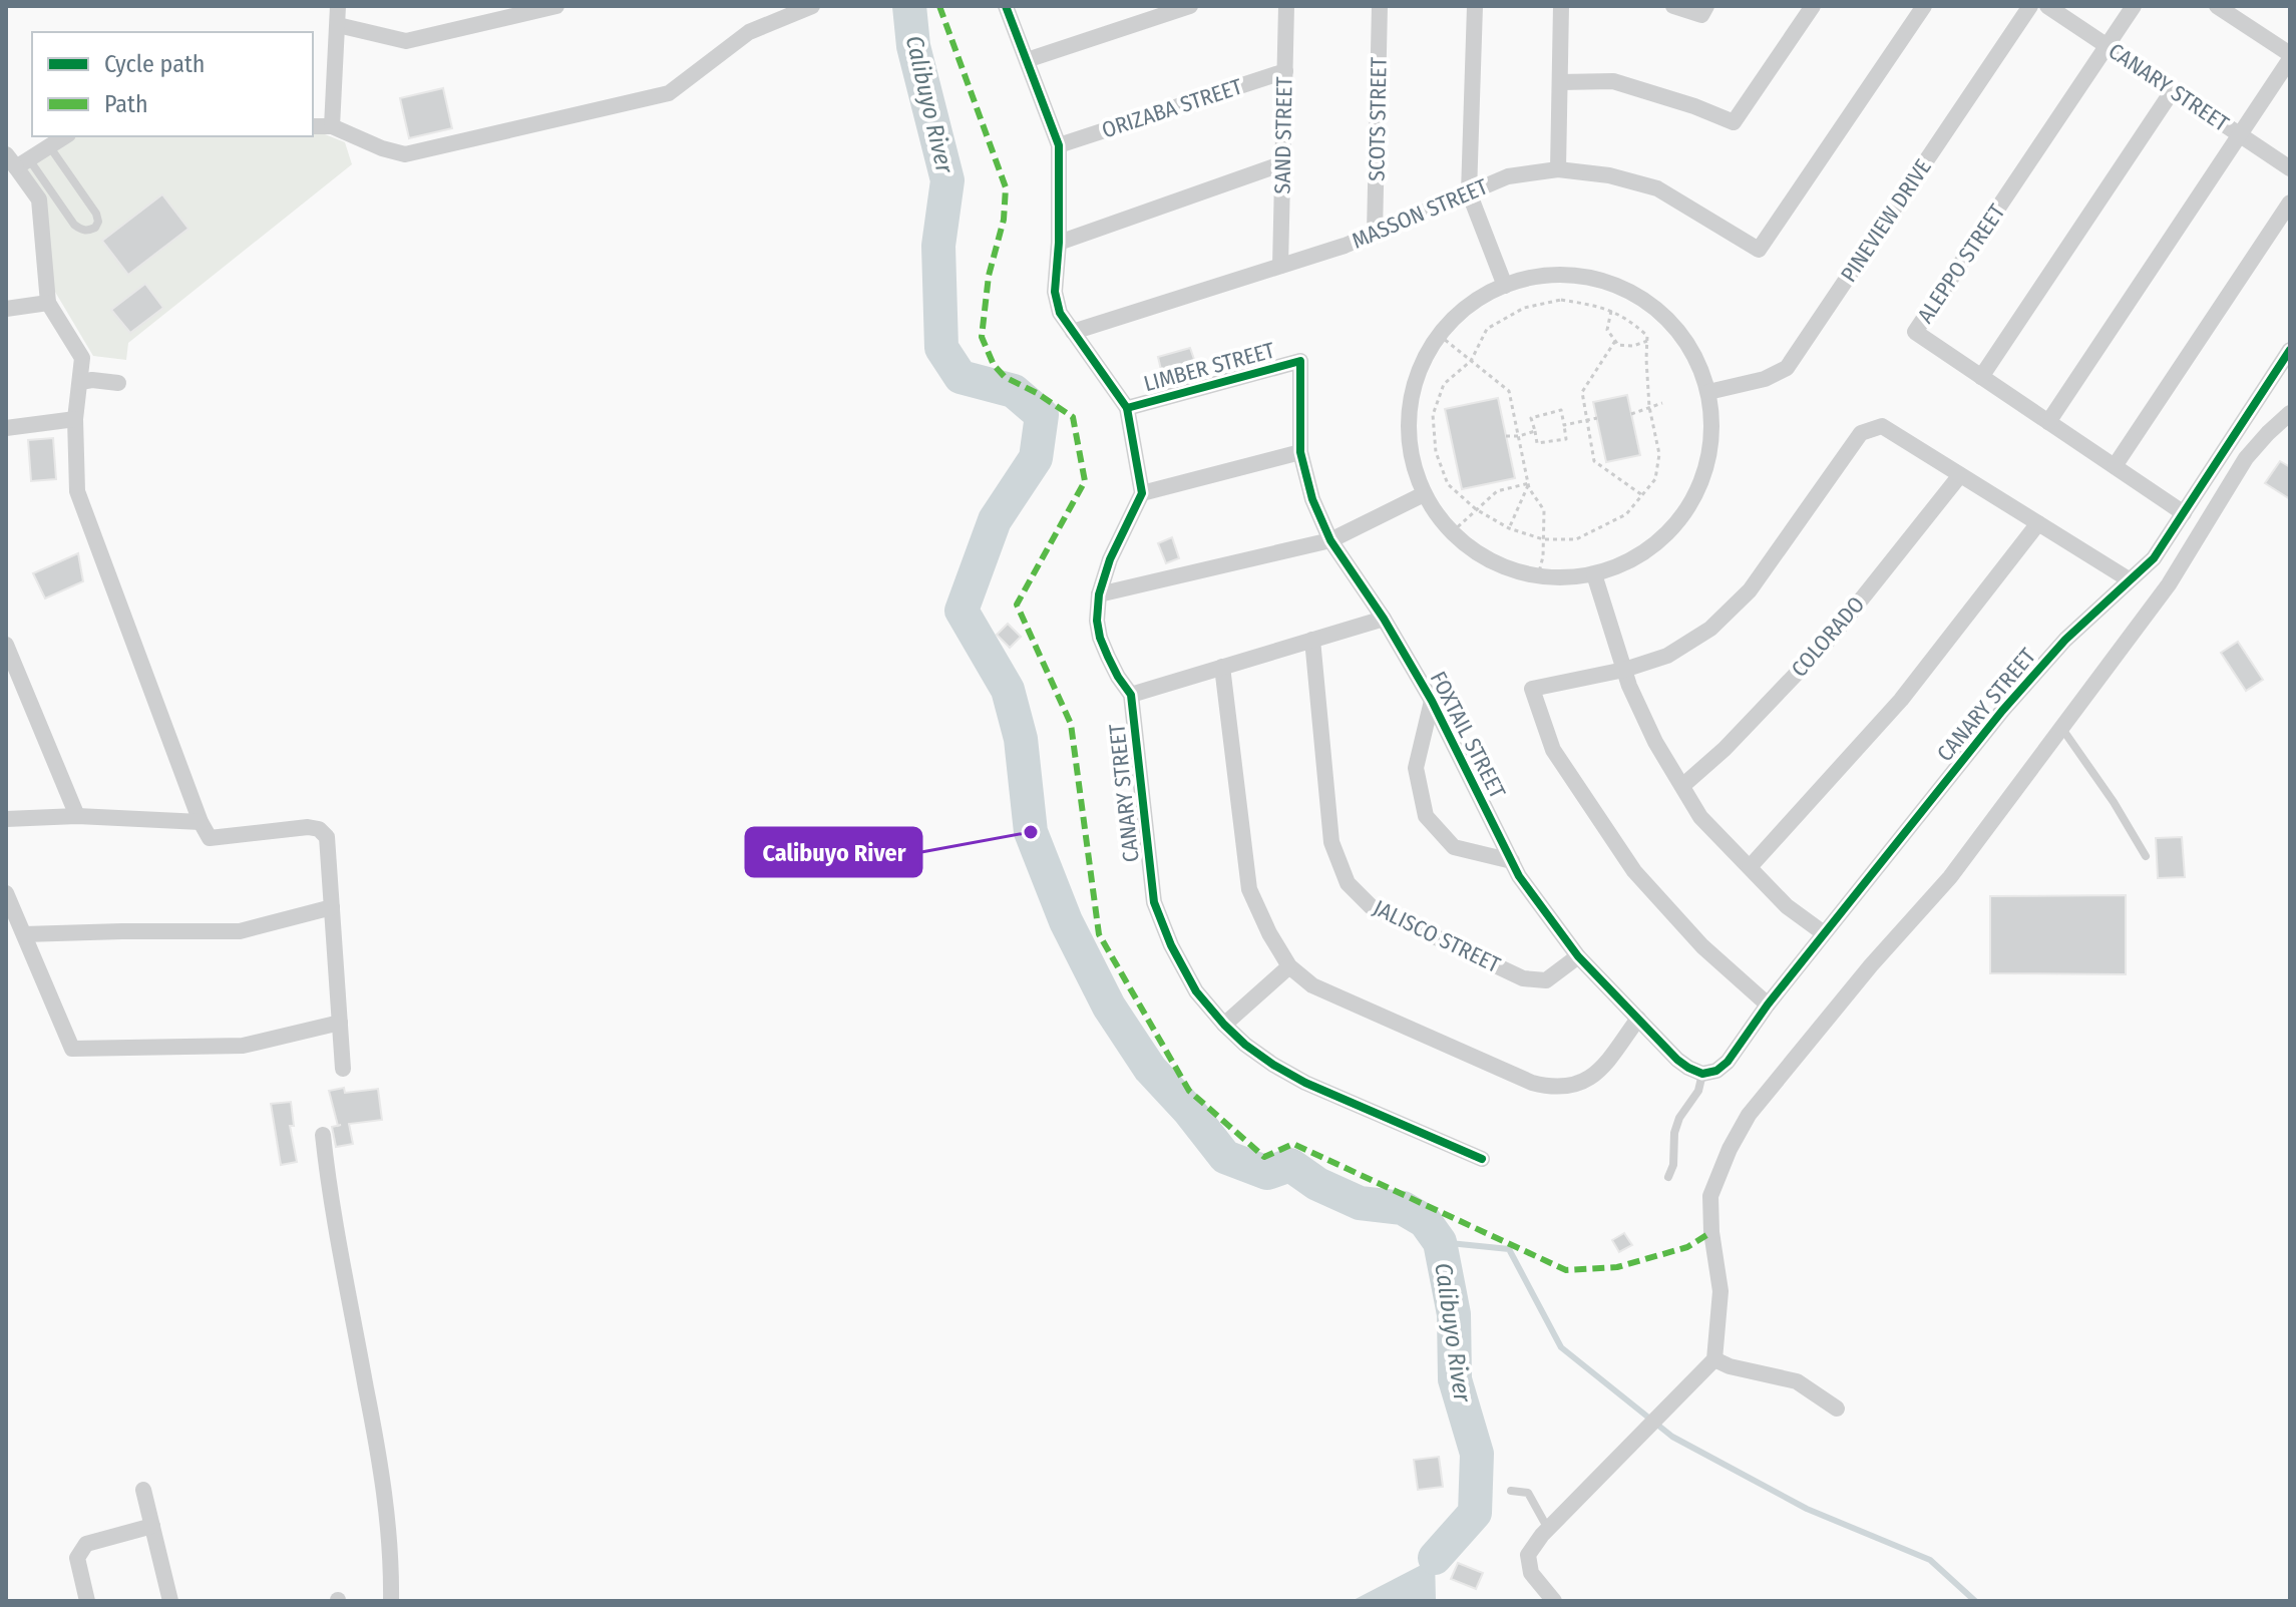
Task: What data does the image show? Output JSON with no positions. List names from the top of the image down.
{
  "streets": {
    "street": [
      "CANARY STREET",
      "ORIZABA STREET",
      "SCOTS STREET",
      "SAND STREET",
      "MASSON STREET",
      "PINEVIEW DRIVE",
      "ALEPPO STREET",
      "LIMBER STREET",
      "COLORADO",
      "FOXTAIL STREET",
      "JALISCO STREET"
    ]
  },
  "crossings": [
    ["CANARY STREET", "ALEPPO STREET"],
    ["CANARY STREET", "FOXTAIL STREET"],
    ["ORIZABA STREET", "SAND STREET"],
    ["SCOTS STREET", "MASSON STREET"],
    ["SAND STREET", "MASSON STREET"],
    ["LIMBER STREET", "FOXTAIL STREET"],
    ["FOXTAIL STREET", "JALISCO STREET"]
  ],
  "water": ["Calibuyo River"],
  "places": ["Calibuyo River"],
  "legend": ["Cycle path", "Path"]
}
